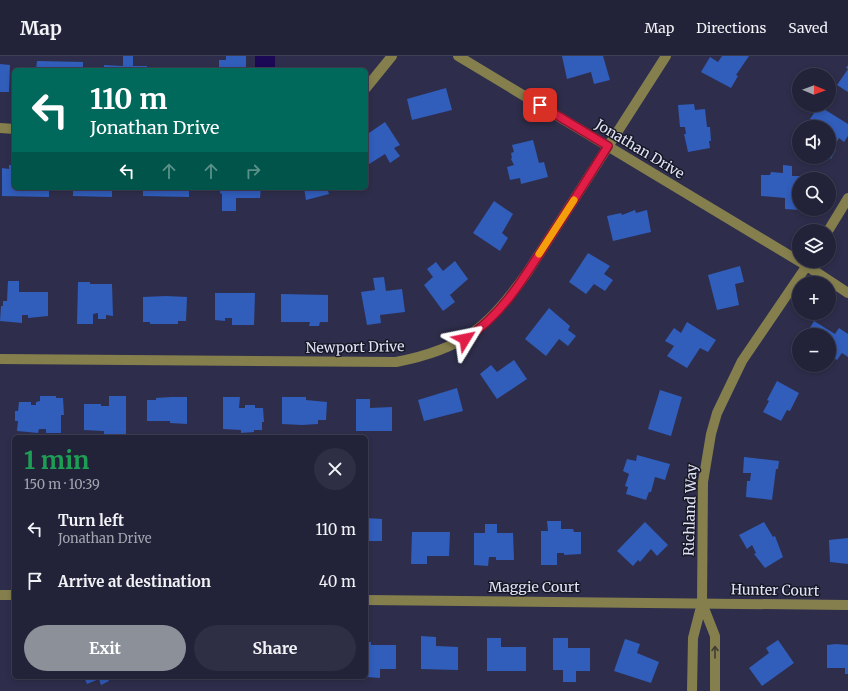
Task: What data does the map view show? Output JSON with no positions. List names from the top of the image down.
{
  "streets": {
    "street": [
      "Jonathan Drive",
      "Newport Drive",
      "Richland Way",
      "Maggie Court",
      "Hunter Court"
    ]
  },
  "crossings": [
    ["Jonathan Drive", "Newport Drive"],
    ["Richland Way", "Maggie Court"],
    ["Richland Way", "Hunter Court"],
    ["Maggie Court", "Hunter Court"]
  ],
  "north": "right",
  "page": {
    "header": "Map",
    "nav": ["Map", "Directions", "Saved"],
    "map_buttons": ["+", "−"],
    "turn": ["110 m", "Jonathan Drive"],
    "heading": ["1 min", "150 m · 10:39"],
    "list": [
      {
        "name": "Turn left",
        "note": "Jonathan Drive",
        "value": "110 m"
      },
      {
        "name": "Arrive at destination",
        "value": "40 m"
      }
    ],
    "buttons": ["Exit", "Share"]
  }
}
